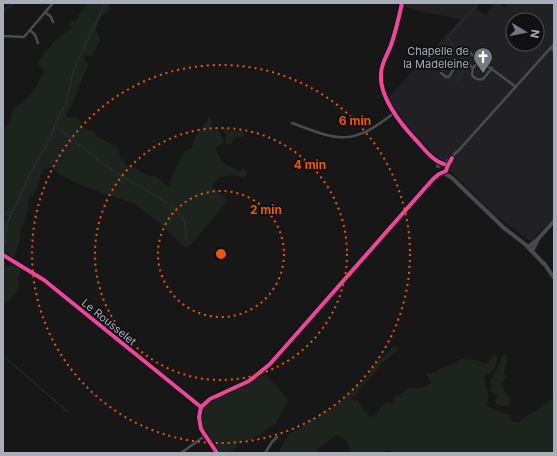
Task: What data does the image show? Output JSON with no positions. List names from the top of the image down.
{
  "streets": {
    "street": ["Le Rousselet"]
  },
  "places": {
    "church": ["Chapelle de la Madeleine"]
  },
  "north": "right",
  "rings": ["6 min", "4 min", "2 min"]
}
